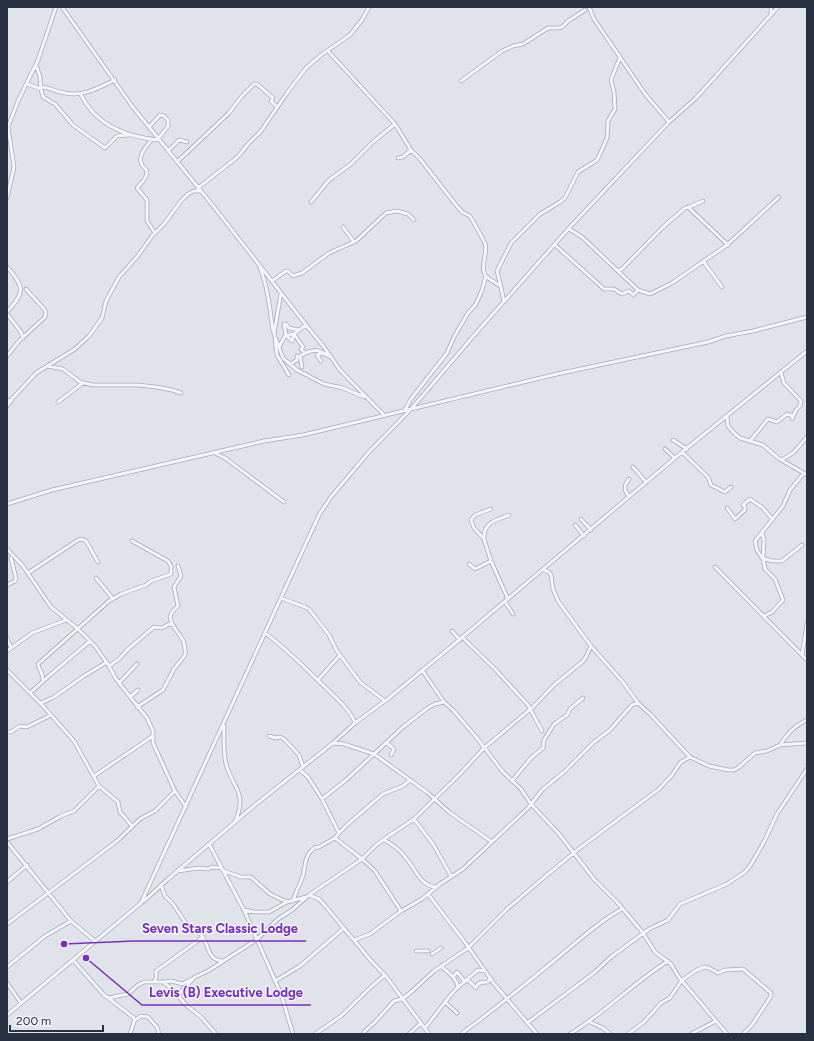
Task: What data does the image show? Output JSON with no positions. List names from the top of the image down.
{
  "places": ["Seven Stars Classic Lodge", "Levis (B) Executive Lodge"],
  "scale_bar": "200 m"
}
